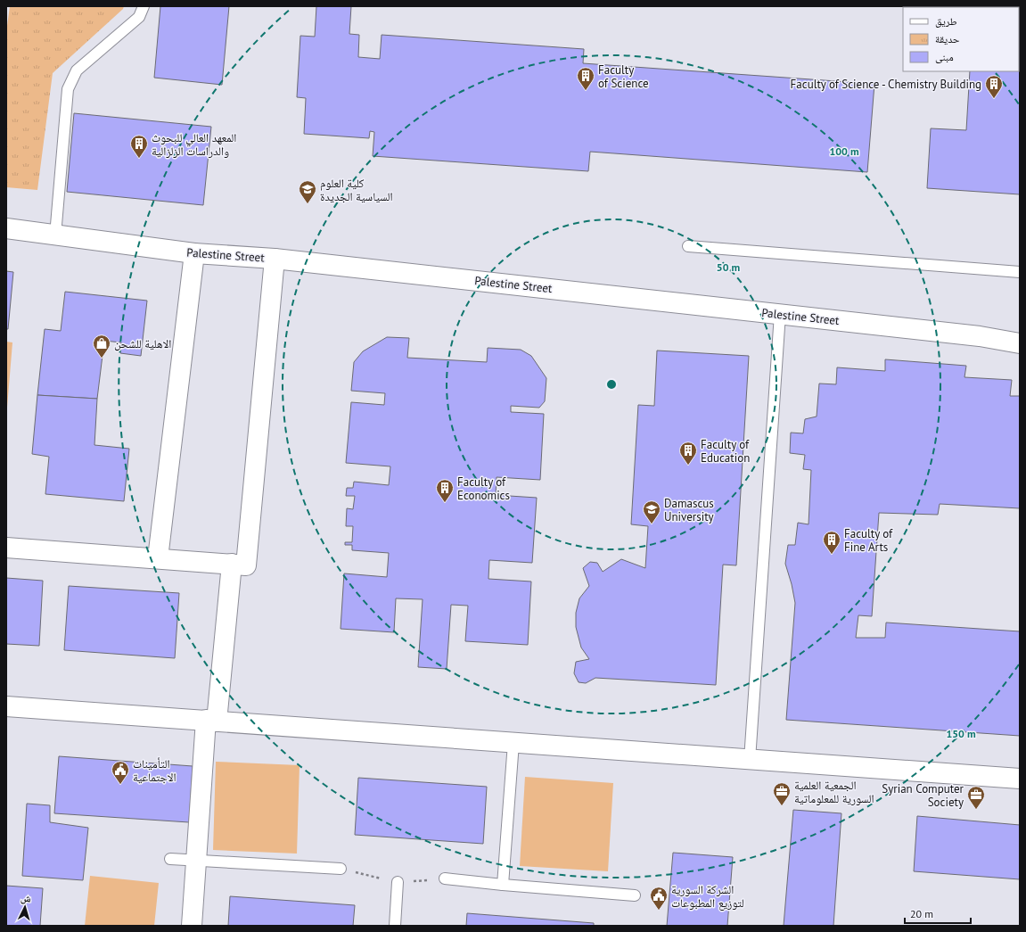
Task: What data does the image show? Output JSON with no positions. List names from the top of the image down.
{
  "streets": {
    "street": ["Palestine Street"]
  },
  "places": {
    "building": [
      "Faculty of Science",
      "Faculty of Science - Chemistry Building",
      "المعهد العالي للبحوث والدراسات الزلزالية",
      "Faculty of Education",
      "Faculty of Economics",
      "Faculty of Fine Arts"
    ],
    "school or university": ["كلية العلوم السياسية الجديدة", "Damascus University"],
    "shop": ["الاهلية للشحن"],
    "public building": ["التأمينات الاجتماعية", "الشركة السورية لتوزيع المطبوعات"],
    "office": ["الجمعية العلمية السورية للمعلوماتية", "Syrian Computer Society"]
  },
  "legend": ["طريق", "حديقة", "مبنى"],
  "scale_bar": "20 m",
  "north": "top",
  "rings": ["100 m", "50 m", "150 m"]
}
